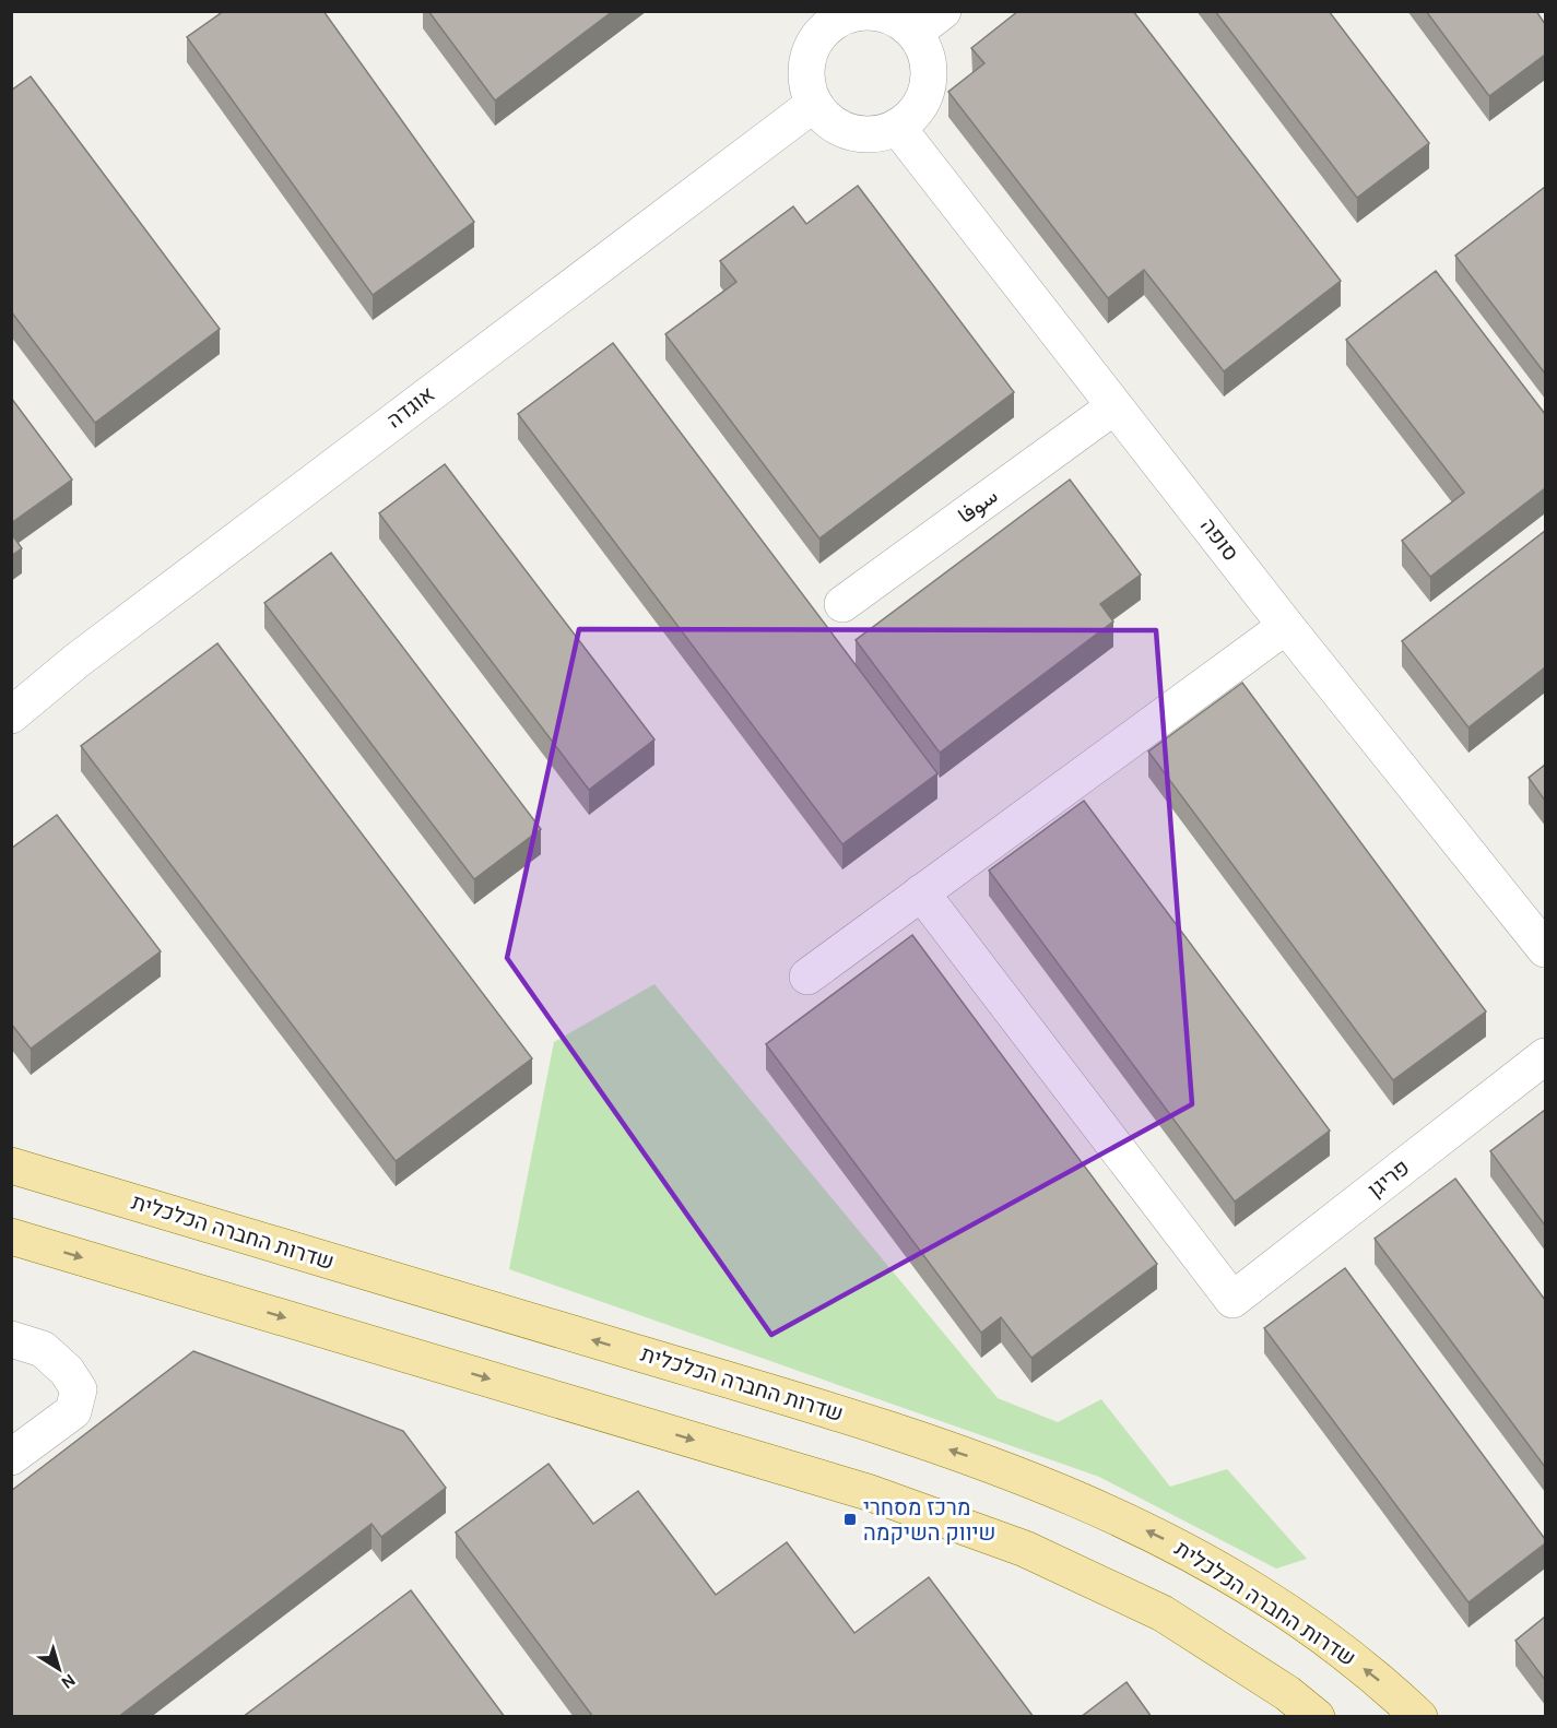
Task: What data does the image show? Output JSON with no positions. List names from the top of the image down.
{
  "streets": {
    "main road": ["שדרות החברה הכלכלית"],
    "street": [
      "אוגדה",
      "سوفا",
      "סופה",
      "פריגן"
    ]
  },
  "crossings": [
    ["אוגדה", "סופה"],
    ["سوفا", "סופה"]
  ],
  "places": {
    "transit": ["מרכז מסחרי שיווק השיקמה"]
  },
  "north": "bottom right"
}
